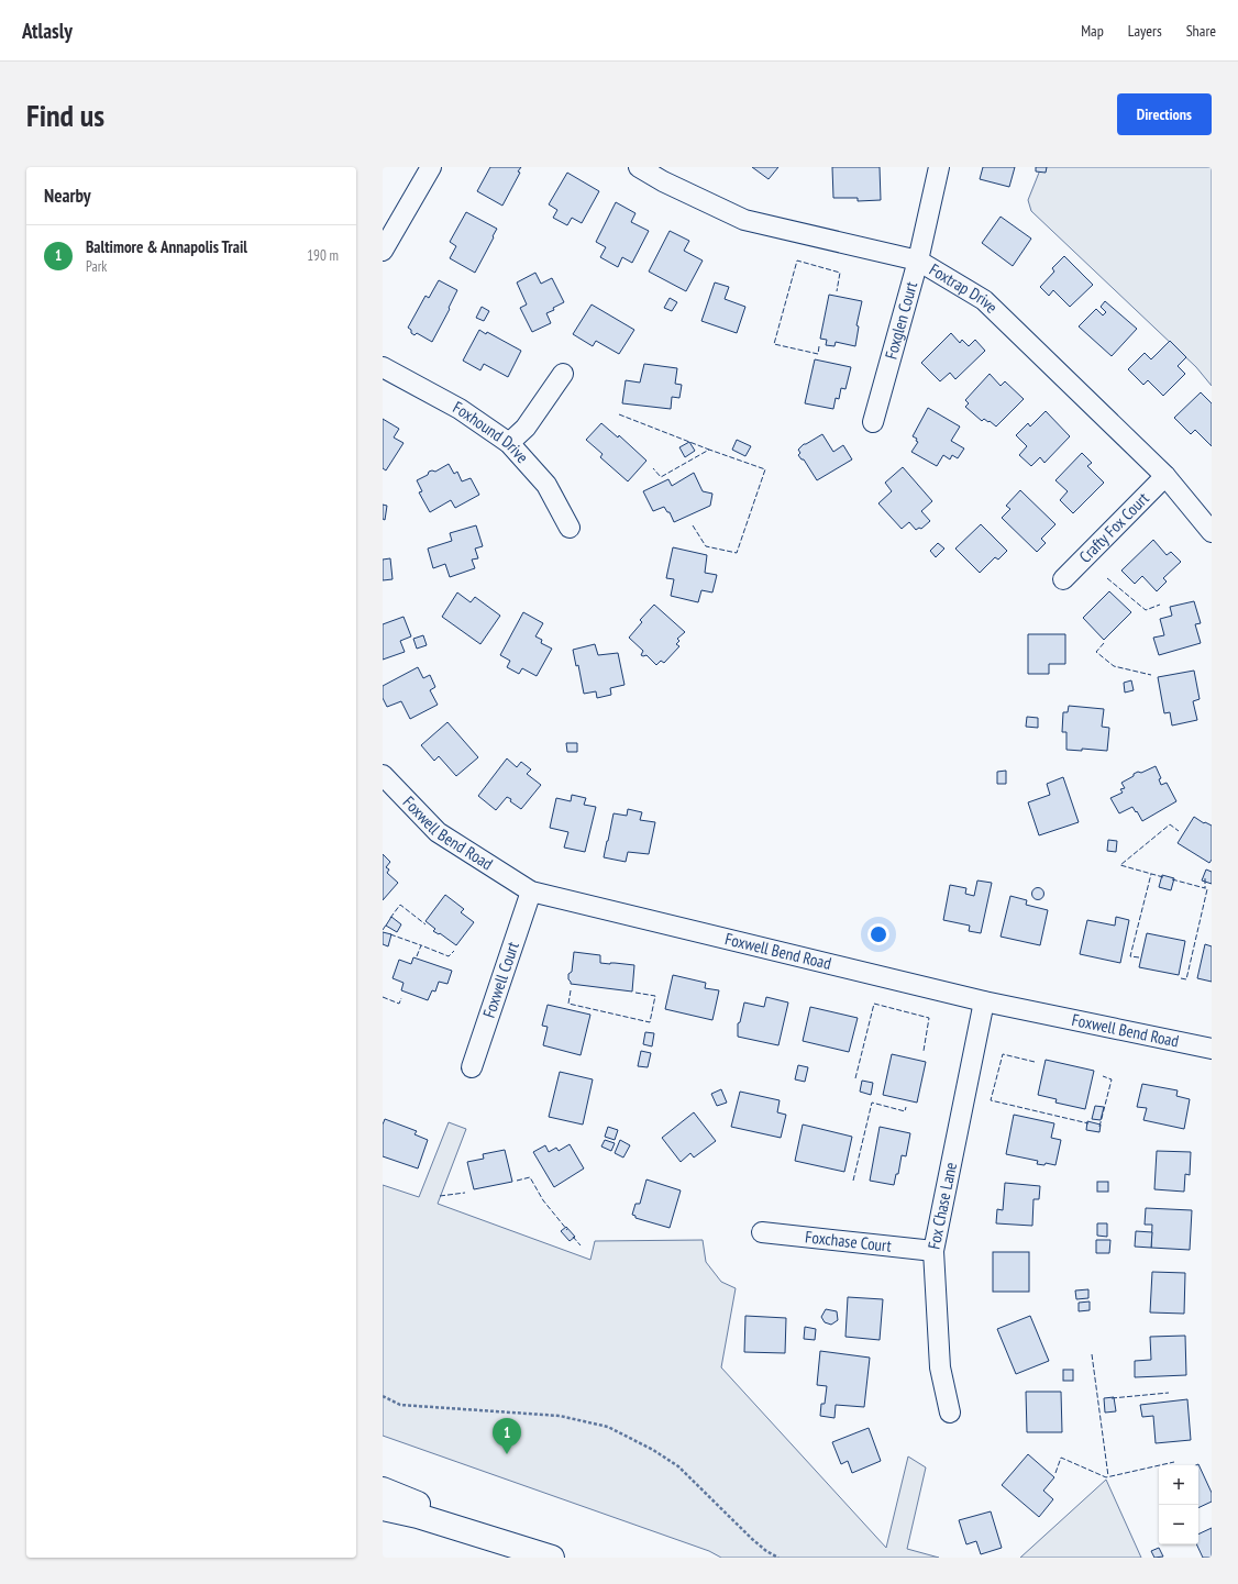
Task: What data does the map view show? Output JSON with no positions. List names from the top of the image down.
{
  "streets": {
    "street": [
      "Foxtrap Drive",
      "Foxglen Court",
      "Foxhound Drive",
      "Crafty Fox Court",
      "Foxwell Bend Road",
      "Foxwell Court",
      "Fox Chase Lane",
      "Foxchase Court"
    ]
  },
  "crossings": [
    ["Foxtrap Drive", "Foxglen Court"],
    ["Foxtrap Drive", "Crafty Fox Court"],
    ["Foxwell Bend Road", "Foxwell Court"],
    ["Foxwell Bend Road", "Fox Chase Lane"],
    ["Fox Chase Lane", "Foxchase Court"]
  ],
  "page": {
    "header": "Atlasly",
    "nav": ["Map", "Layers", "Share"],
    "buttons": "Directions",
    "title": "Find us",
    "heading": "Nearby",
    "list": [
      {
        "mark": "1",
        "name": "Baltimore & Annapolis Trail",
        "note": "Park",
        "value": "190 m"
      }
    ],
    "pins": "1",
    "map_buttons": ["+", "−"]
  }
}
